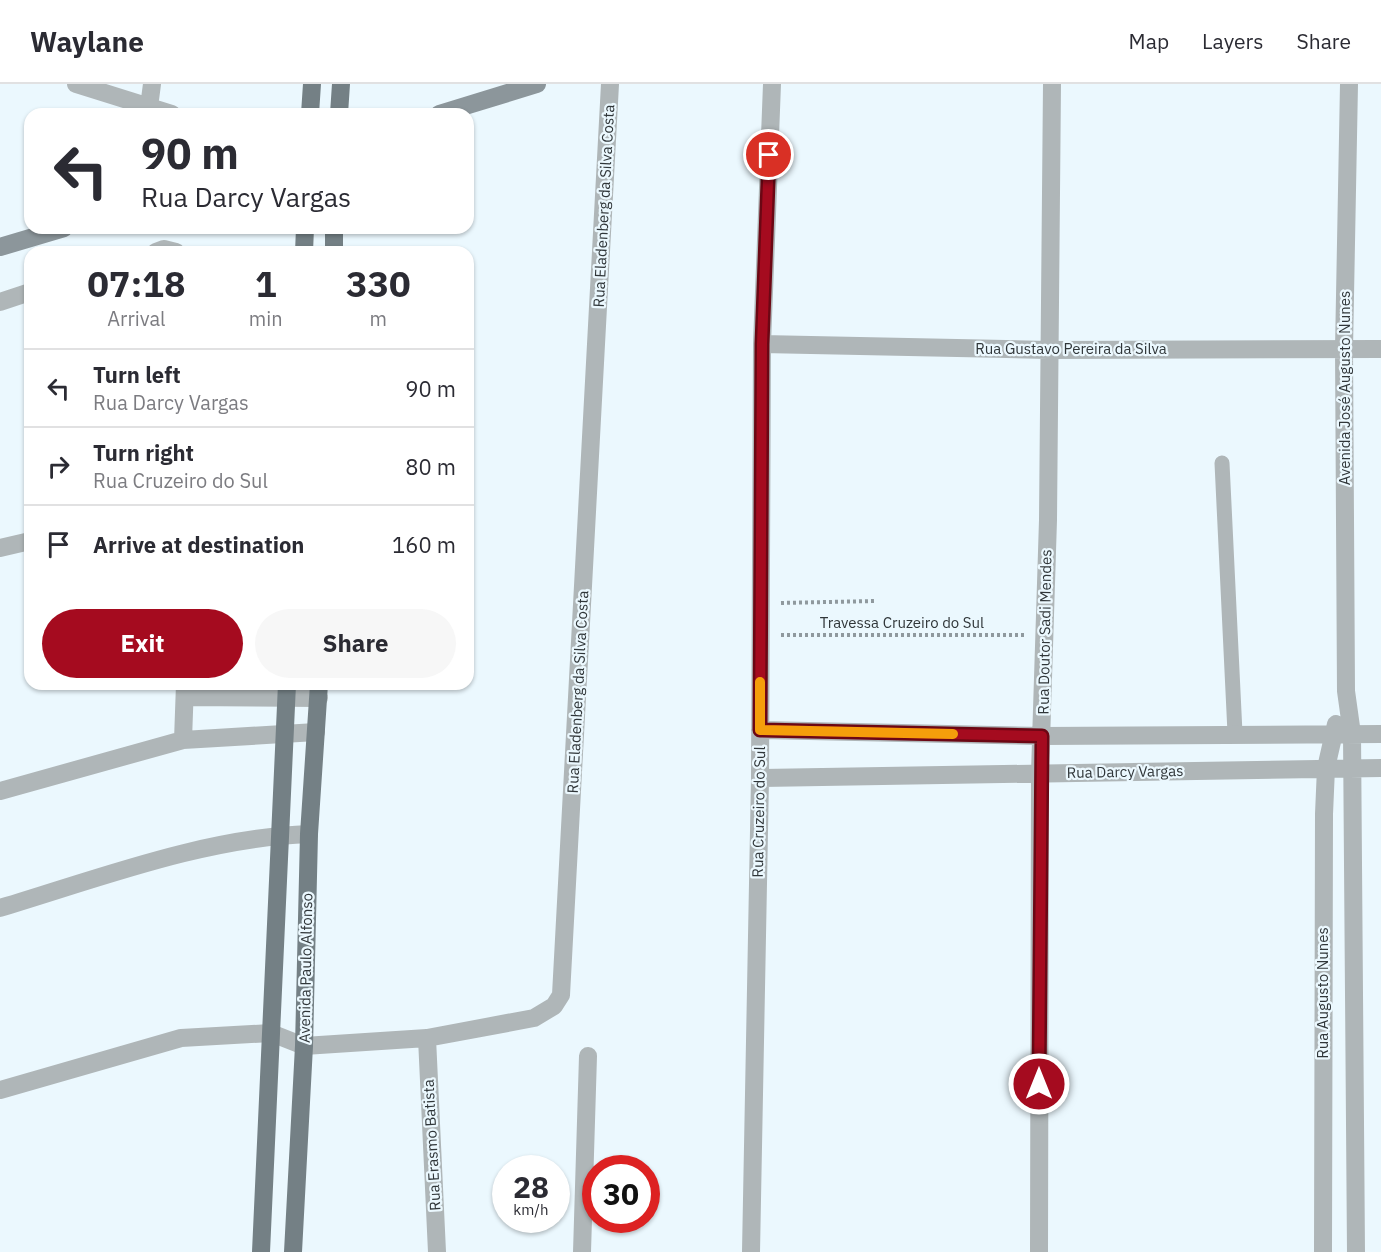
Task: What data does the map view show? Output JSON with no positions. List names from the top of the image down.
{
  "streets": {
    "main road": ["Avenida Paulo Alfonso"],
    "street": [
      "Rua Eladenberg da Silva Costa",
      "Rua Gustavo Pereira da Silva",
      "Avenida José Augusto Nunes",
      "Rua Doutor Sadi Mendes",
      "Rua Darcy Vargas",
      "Rua Cruzeiro do Sul",
      "Rua Augusto Nunes",
      "Rua Erasmo Batista"
    ],
    "path": ["Travessa Cruzeiro do Sul"]
  },
  "crossings": [
    ["Rua Eladenberg da Silva Costa", "Avenida Paulo Alfonso"],
    ["Rua Eladenberg da Silva Costa", "Rua Erasmo Batista"],
    ["Rua Gustavo Pereira da Silva", "Avenida José Augusto Nunes"],
    ["Rua Gustavo Pereira da Silva", "Rua Doutor Sadi Mendes"],
    ["Rua Gustavo Pereira da Silva", "Rua Cruzeiro do Sul"],
    ["Avenida José Augusto Nunes", "Rua Augusto Nunes"],
    ["Travessa Cruzeiro do Sul", "Rua Doutor Sadi Mendes"],
    ["Travessa Cruzeiro do Sul", "Rua Cruzeiro do Sul"],
    ["Rua Doutor Sadi Mendes", "Rua Darcy Vargas"],
    ["Rua Darcy Vargas", "Rua Cruzeiro do Sul"],
    ["Rua Darcy Vargas", "Rua Augusto Nunes"]
  ],
  "page": {
    "header": "Waylane",
    "nav": ["Map", "Layers", "Share"],
    "turn": ["90 m", "Rua Darcy Vargas"],
    "eta": [
      "07:18",
      "Arrival",
      "1",
      "min",
      "330",
      "m"
    ],
    "list": [
      {
        "name": "Turn left",
        "note": "Rua Darcy Vargas",
        "value": "90 m"
      },
      {
        "name": "Turn right",
        "note": "Rua Cruzeiro do Sul",
        "value": "80 m"
      },
      {
        "name": "Arrive at destination",
        "value": "160 m"
      }
    ],
    "buttons": ["Exit", "Share"],
    "speed": "28 km/h",
    "limit": "30"
  }
}
